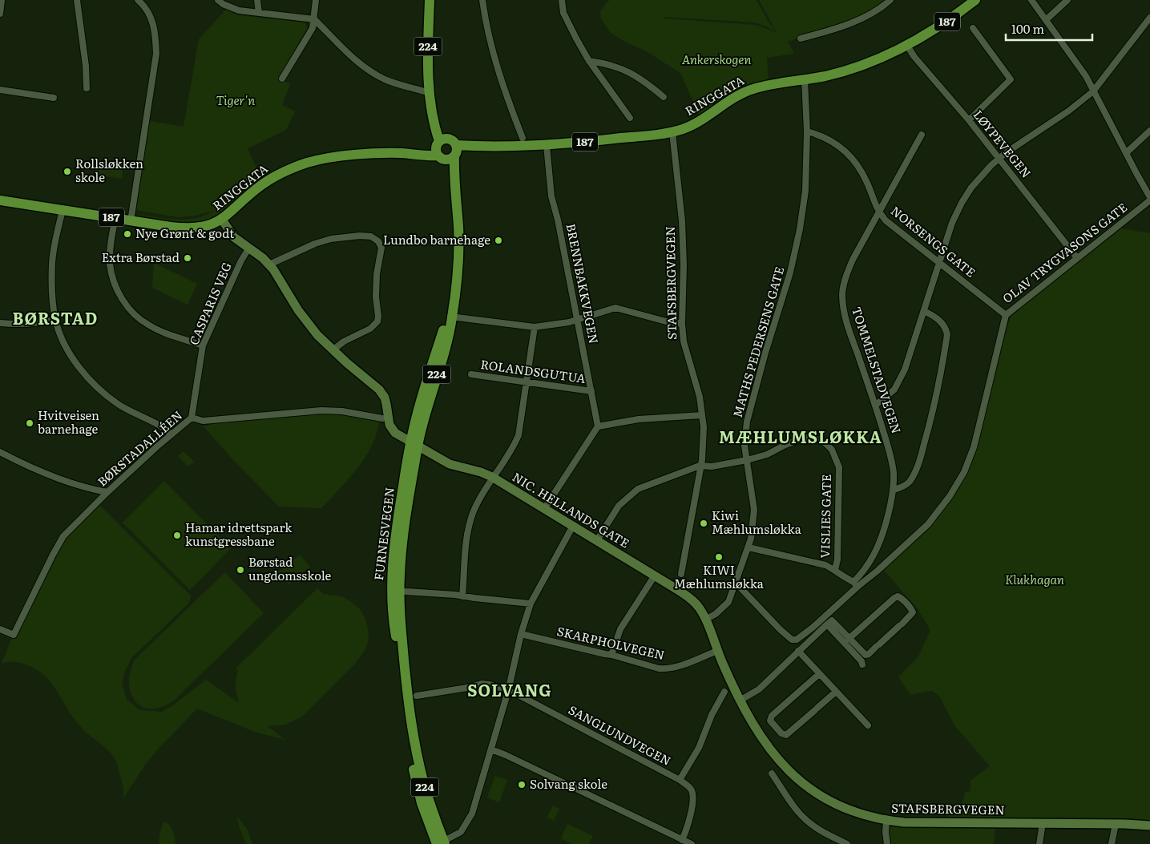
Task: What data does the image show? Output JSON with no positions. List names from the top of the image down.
{
  "streets": {
    "main road": [
      "187",
      "224",
      "RINGGATA",
      "STAFSBERGVEGEN",
      "NIC. HELLANDS GATE",
      "FURNESVEGEN"
    ],
    "street": [
      "LØYPEVEGEN",
      "NORSENGS GATE",
      "OLAV TRYGVASONS GATE",
      "BRENNBAKKVEGEN",
      "CASPARIS VEG",
      "MATHS PEDERSENS GATE",
      "TOMMELSTADVEGEN",
      "ROLANDSGUTUA",
      "BØRSTADALLÉEN",
      "VISLIES GATE",
      "SKARPHOLVEGEN",
      "SANGLUNDVEGEN"
    ]
  },
  "crossings": [
    ["RINGGATA", "LØYPEVEGEN"],
    ["RINGGATA", "STAFSBERGVEGEN"],
    ["RINGGATA", "BRENNBAKKVEGEN"],
    ["RINGGATA", "MATHS PEDERSENS GATE"],
    ["RINGGATA", "NIC. HELLANDS GATE"],
    ["RINGGATA", "FURNESVEGEN"],
    ["LØYPEVEGEN", "OLAV TRYGVASONS GATE"],
    ["NORSENGS GATE", "OLAV TRYGVASONS GATE"],
    ["NORSENGS GATE", "MATHS PEDERSENS GATE"],
    ["NORSENGS GATE", "TOMMELSTADVEGEN"],
    ["OLAV TRYGVASONS GATE", "TOMMELSTADVEGEN"],
    ["STAFSBERGVEGEN", "MATHS PEDERSENS GATE"],
    ["STAFSBERGVEGEN", "NIC. HELLANDS GATE"],
    ["STAFSBERGVEGEN", "VISLIES GATE"],
    ["STAFSBERGVEGEN", "SKARPHOLVEGEN"],
    ["BRENNBAKKVEGEN", "ROLANDSGUTUA"],
    ["CASPARIS VEG", "BØRSTADALLÉEN"],
    ["CASPARIS VEG", "NIC. HELLANDS GATE"],
    ["MATHS PEDERSENS GATE", "NIC. HELLANDS GATE"],
    ["MATHS PEDERSENS GATE", "VISLIES GATE"],
    ["NIC. HELLANDS GATE", "VISLIES GATE"],
    ["NIC. HELLANDS GATE", "FURNESVEGEN"]
  ],
  "districts": ["BØRSTAD", "MÆHLUMSLØKKA", "SOLVANG"],
  "parks": ["Ankerskogen", "Tiger'n", "Klukhagan"],
  "places": [
    "Rollsløkken skole",
    "Nye Grønt & godt",
    "Lundbo barnehage",
    "Extra Børstad",
    "Hvitveisen barnehage",
    "Kiwi Mæhlumsløkka",
    "Hamar idrettspark kunstgressbane",
    "KIWI Mæhlumsløkka",
    "Børstad ungdomsskole",
    "Solvang skole"
  ],
  "scale_bar": "100 m"
}
